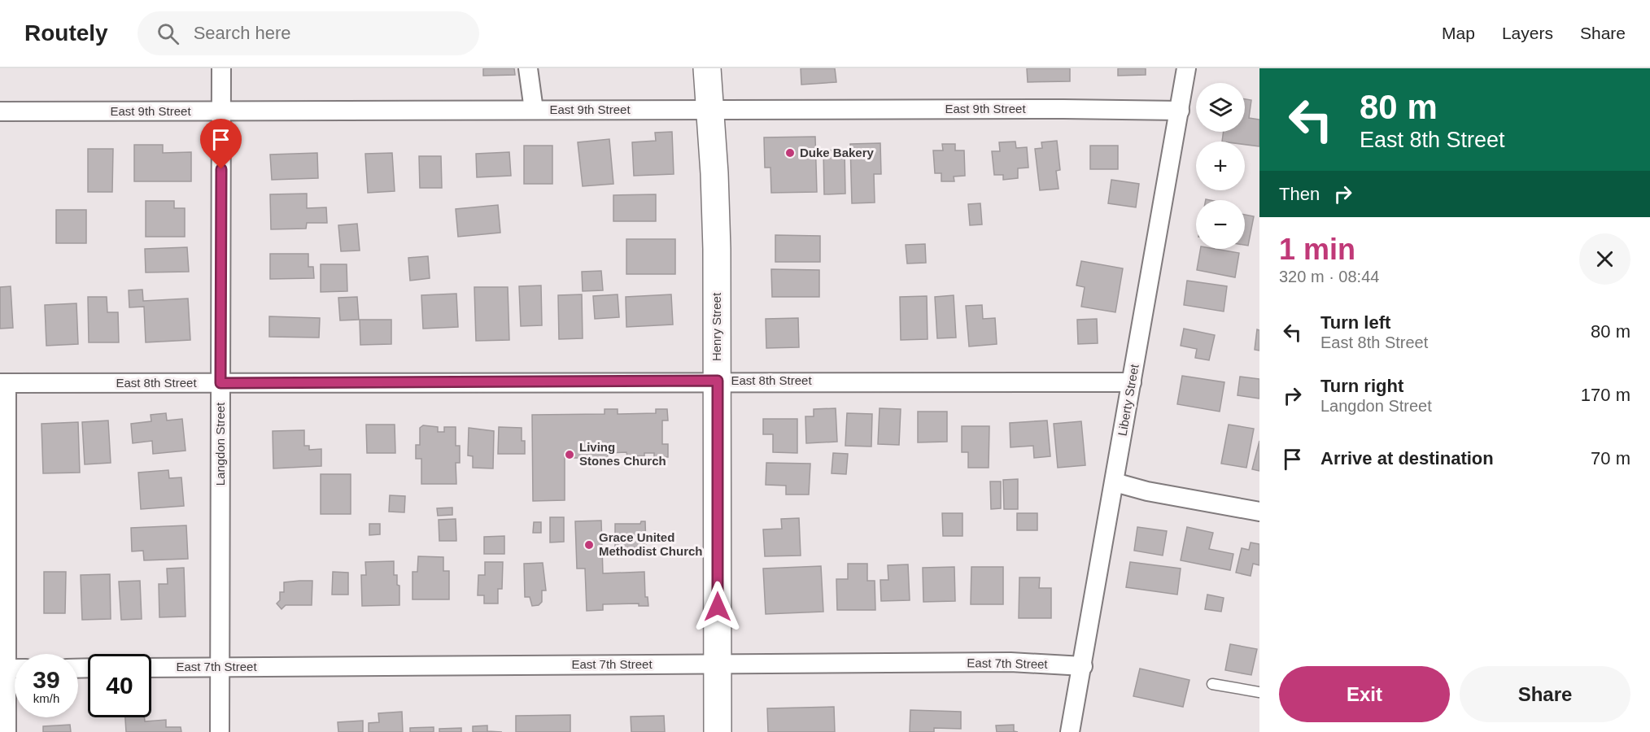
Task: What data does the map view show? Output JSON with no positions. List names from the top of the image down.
{
  "streets": {
    "street": [
      "East 9th Street",
      "Henry Street",
      "East 8th Street",
      "Liberty Street",
      "Langdon Street",
      "East 7th Street"
    ]
  },
  "crossings": [
    ["East 9th Street", "Henry Street"],
    ["East 9th Street", "Liberty Street"],
    ["East 9th Street", "Langdon Street"],
    ["Henry Street", "East 8th Street"],
    ["Henry Street", "East 7th Street"],
    ["East 8th Street", "Liberty Street"],
    ["East 8th Street", "Langdon Street"],
    ["Liberty Street", "East 7th Street"],
    ["Langdon Street", "East 7th Street"]
  ],
  "places": ["Duke Bakery", "Living Stones Church", "Grace United Methodist Church"],
  "page": {
    "header": "Routely",
    "search": "Search here",
    "nav": ["Map", "Layers", "Share"],
    "turn": ["80 m", "East 8th Street"],
    "map_buttons": ["+", "−"],
    "then": "Then",
    "heading": ["1 min", "320 m · 08:44"],
    "list": [
      {
        "name": "Turn left",
        "note": "East 8th Street",
        "value": "80 m"
      },
      {
        "name": "Turn right",
        "note": "Langdon Street",
        "value": "170 m"
      },
      {
        "name": "Arrive at destination",
        "value": "70 m"
      }
    ],
    "speed": "39 km/h",
    "limit": "40",
    "buttons": ["Exit", "Share"]
  }
}
